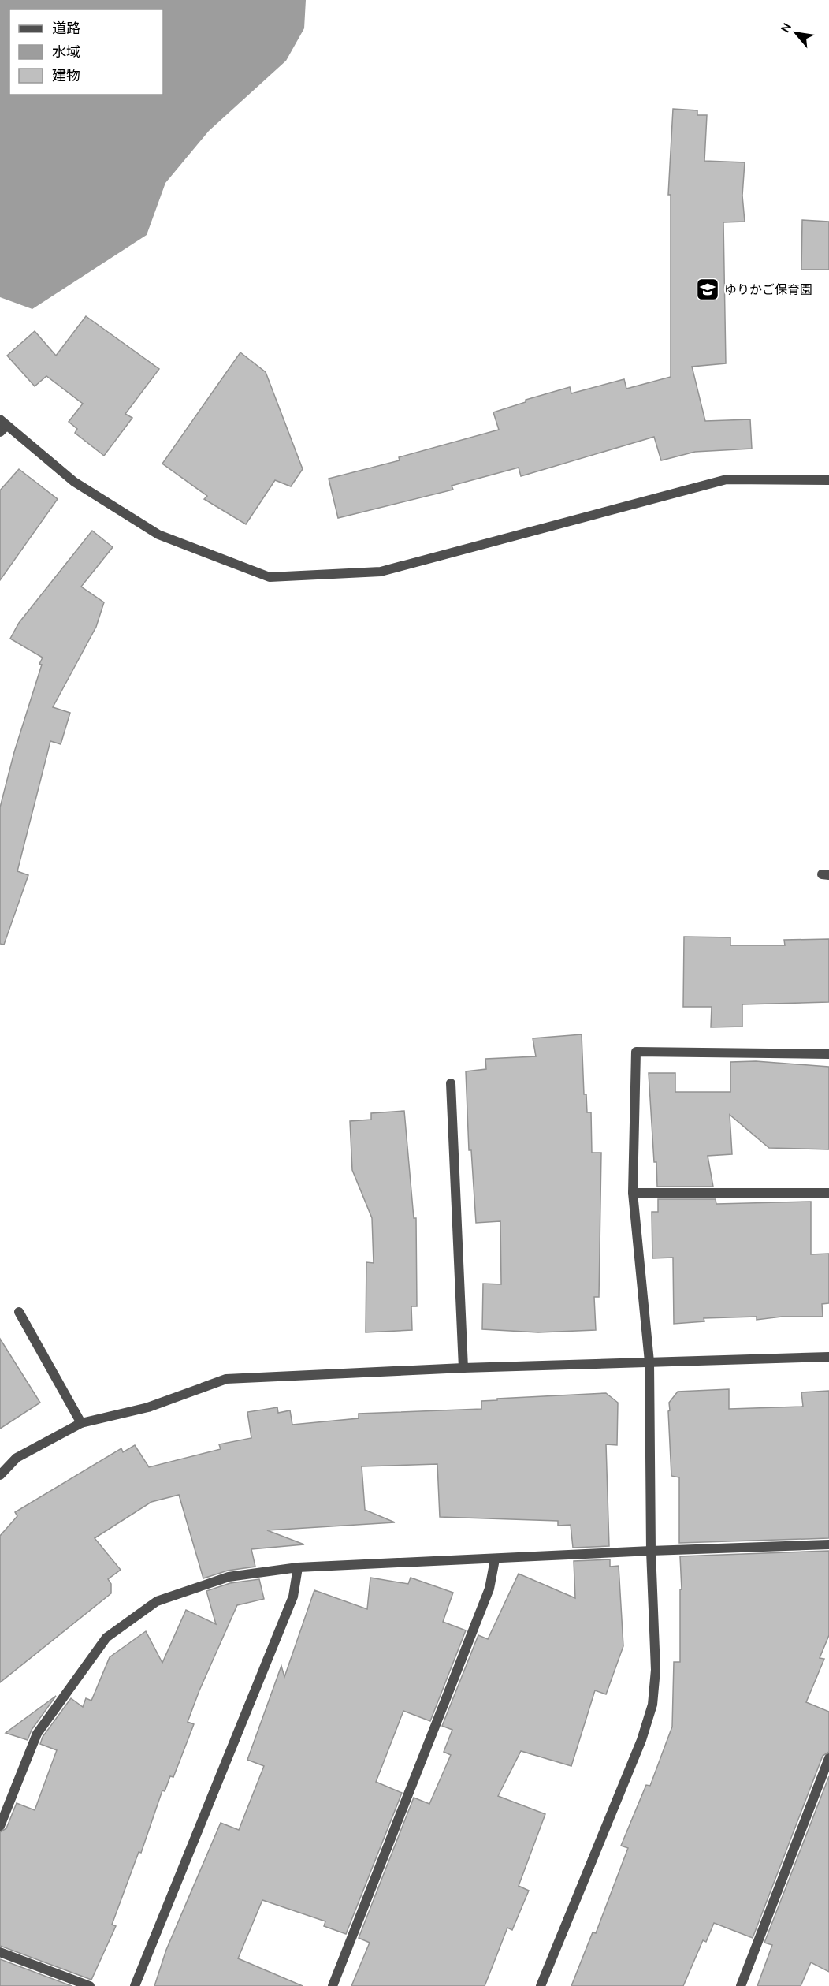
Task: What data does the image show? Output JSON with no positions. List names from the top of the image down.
{
  "places": {
    "school or university": ["ゆりかご保育園"]
  },
  "legend": ["道路", "水域", "建物"],
  "north": "top left"
}
